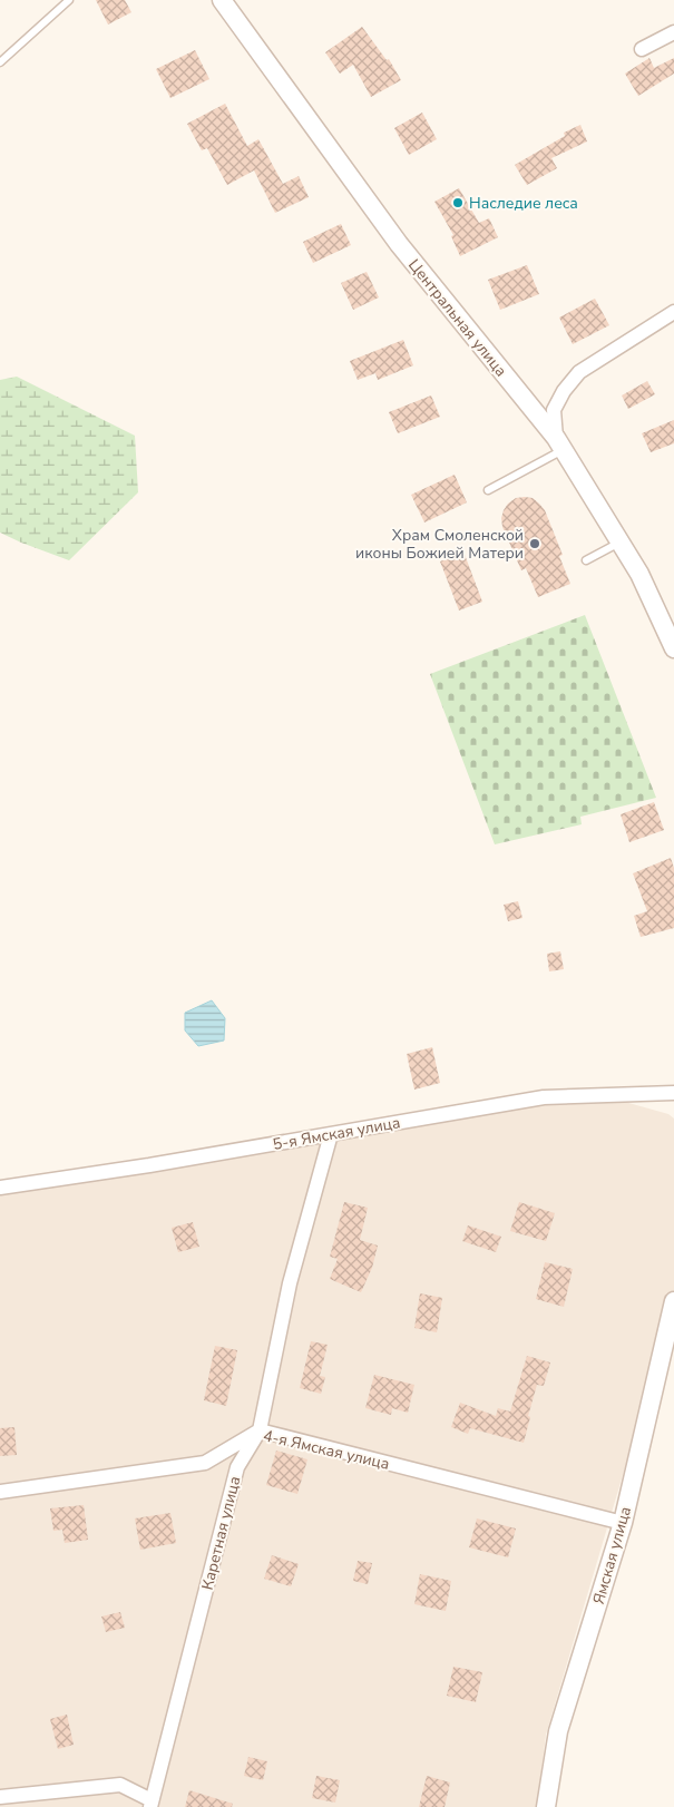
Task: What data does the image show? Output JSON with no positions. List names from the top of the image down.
{
  "streets": {
    "street": [
      "Центральная улица",
      "5-я Ямская улица",
      "4-я Ямская улица",
      "Каретная улица",
      "Ямская улица"
    ]
  },
  "crossings": [
    ["5-я Ямская улица", "Каретная улица"],
    ["4-я Ямская улица", "Каретная улица"],
    ["4-я Ямская улица", "Ямская улица"]
  ],
  "places": ["Наследие леса", "Храм Смоленской иконы Божией Матери"]
}
